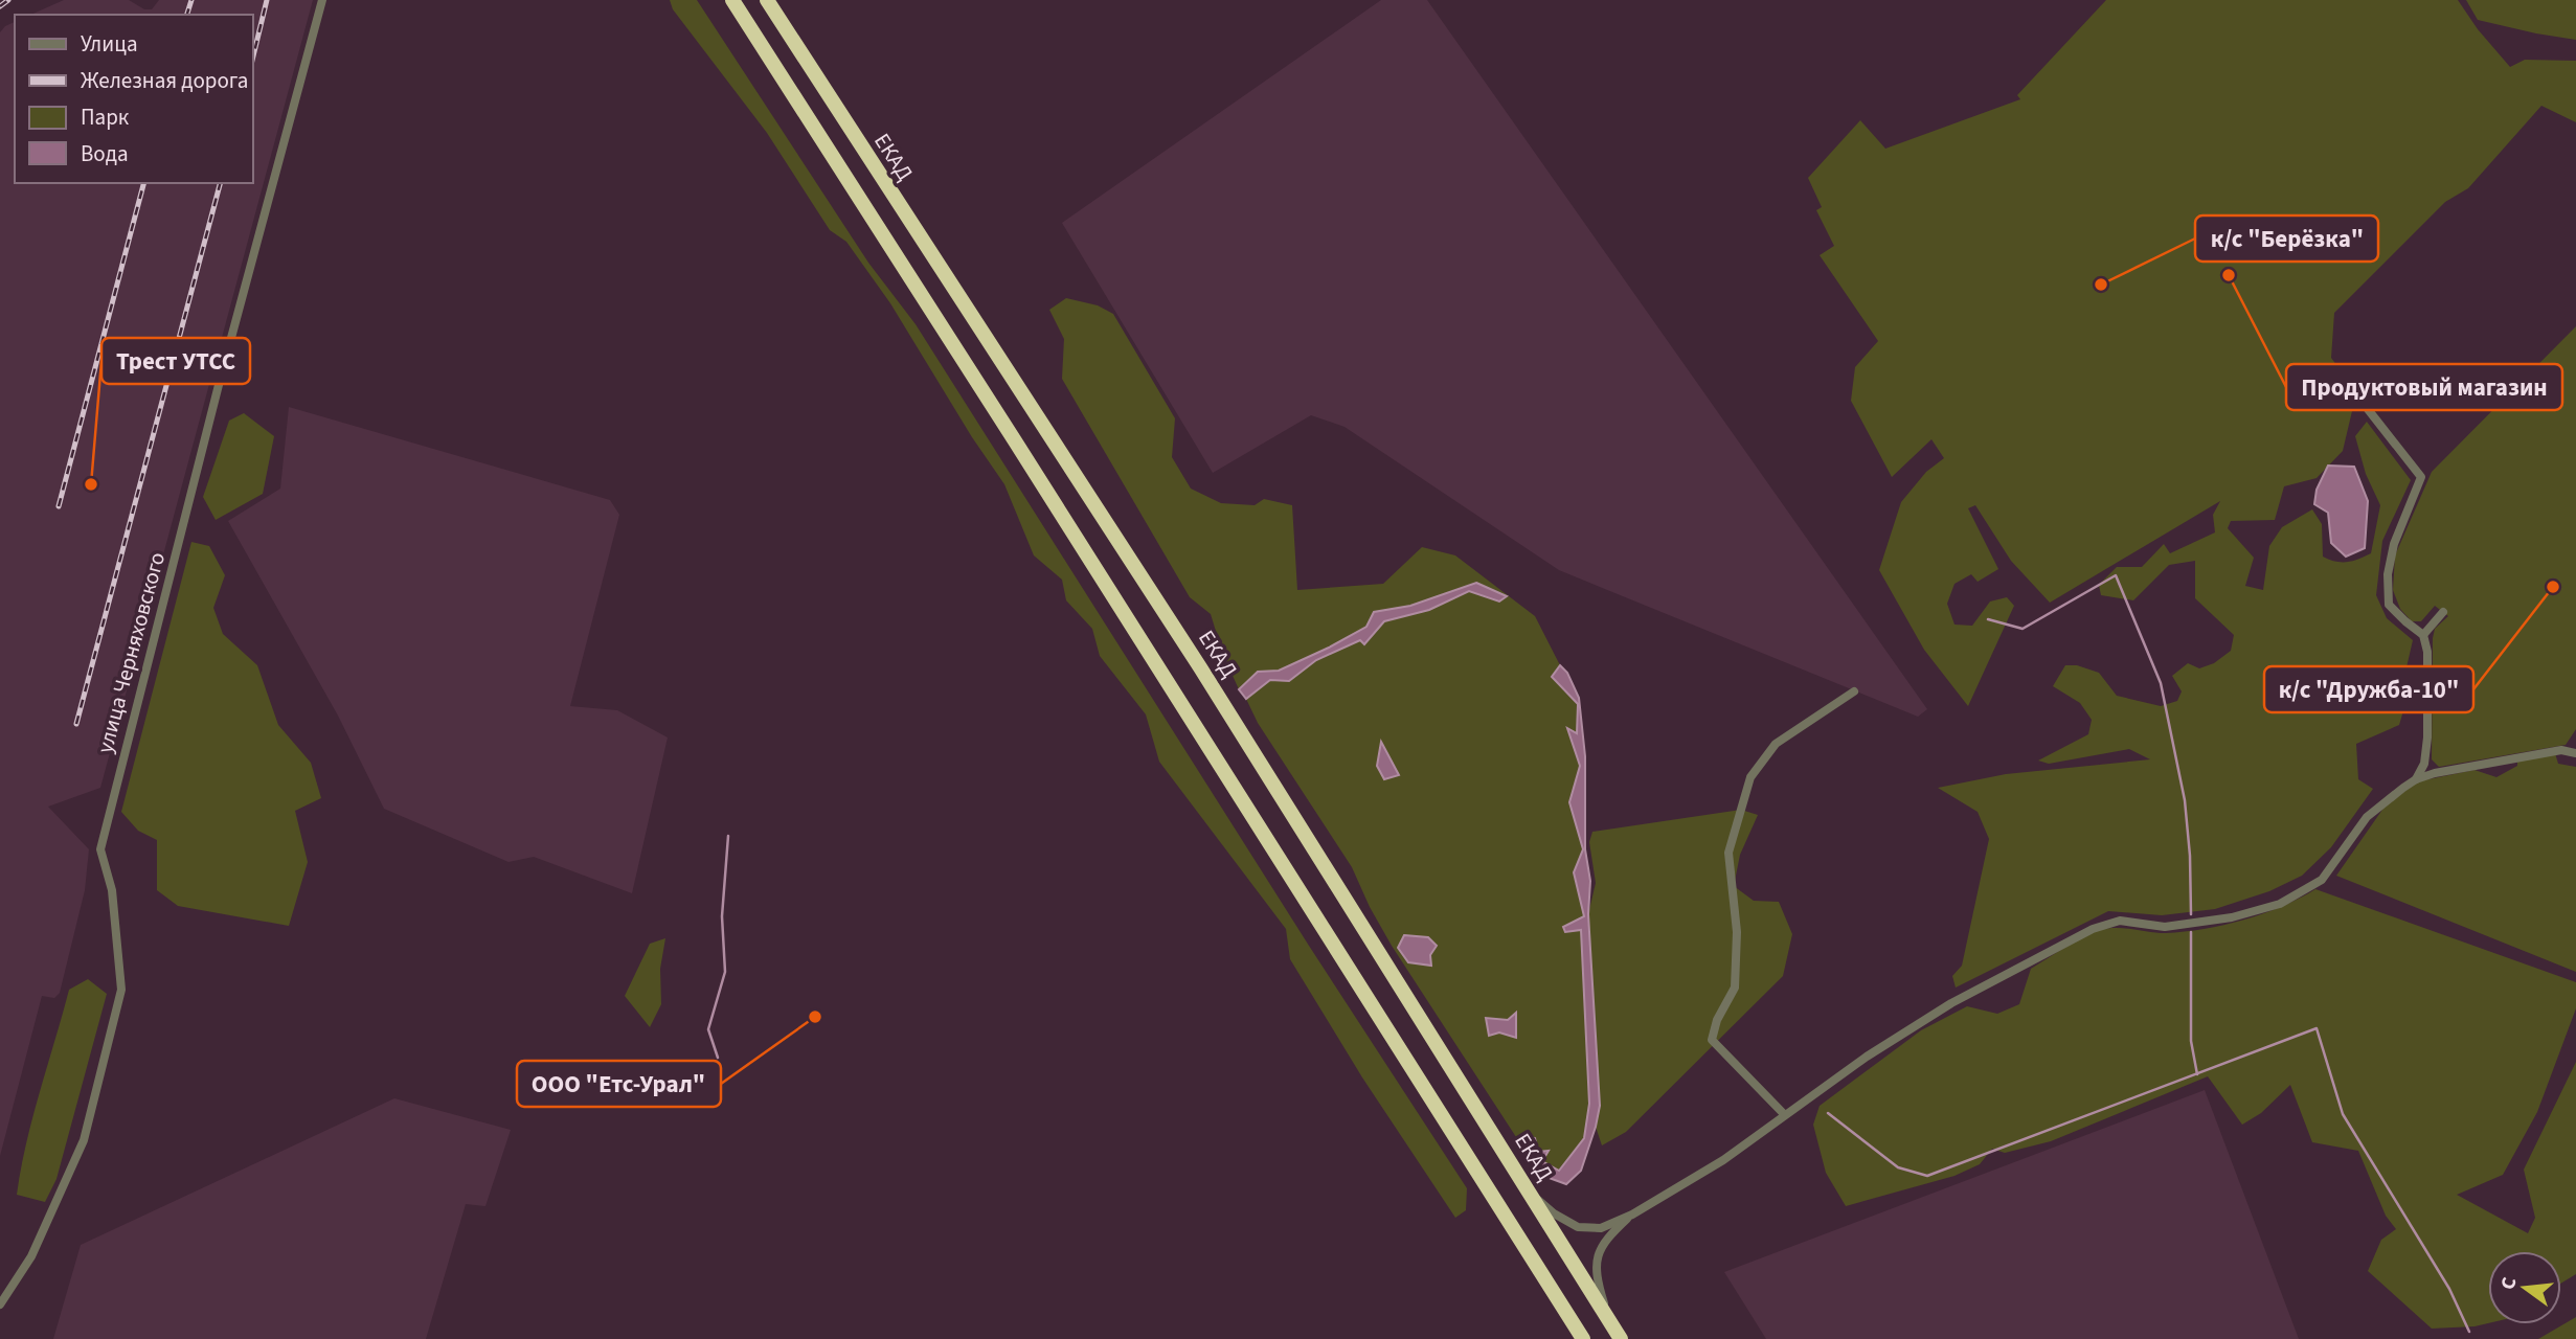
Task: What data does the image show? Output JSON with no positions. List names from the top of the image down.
{
  "streets": {
    "highway": ["ЕКАД"],
    "street": ["улица Черняховского"]
  },
  "places": [
    "Продуктовый магазин",
    "к/с \"Берёзка\"",
    "Трест УТСС",
    "к/с \"Дружба-10\"",
    "ООО \"Етс-Урал\""
  ],
  "legend": [
    "Улица",
    "Железная дорога",
    "Парк",
    "Вода"
  ],
  "north": "left"
}
